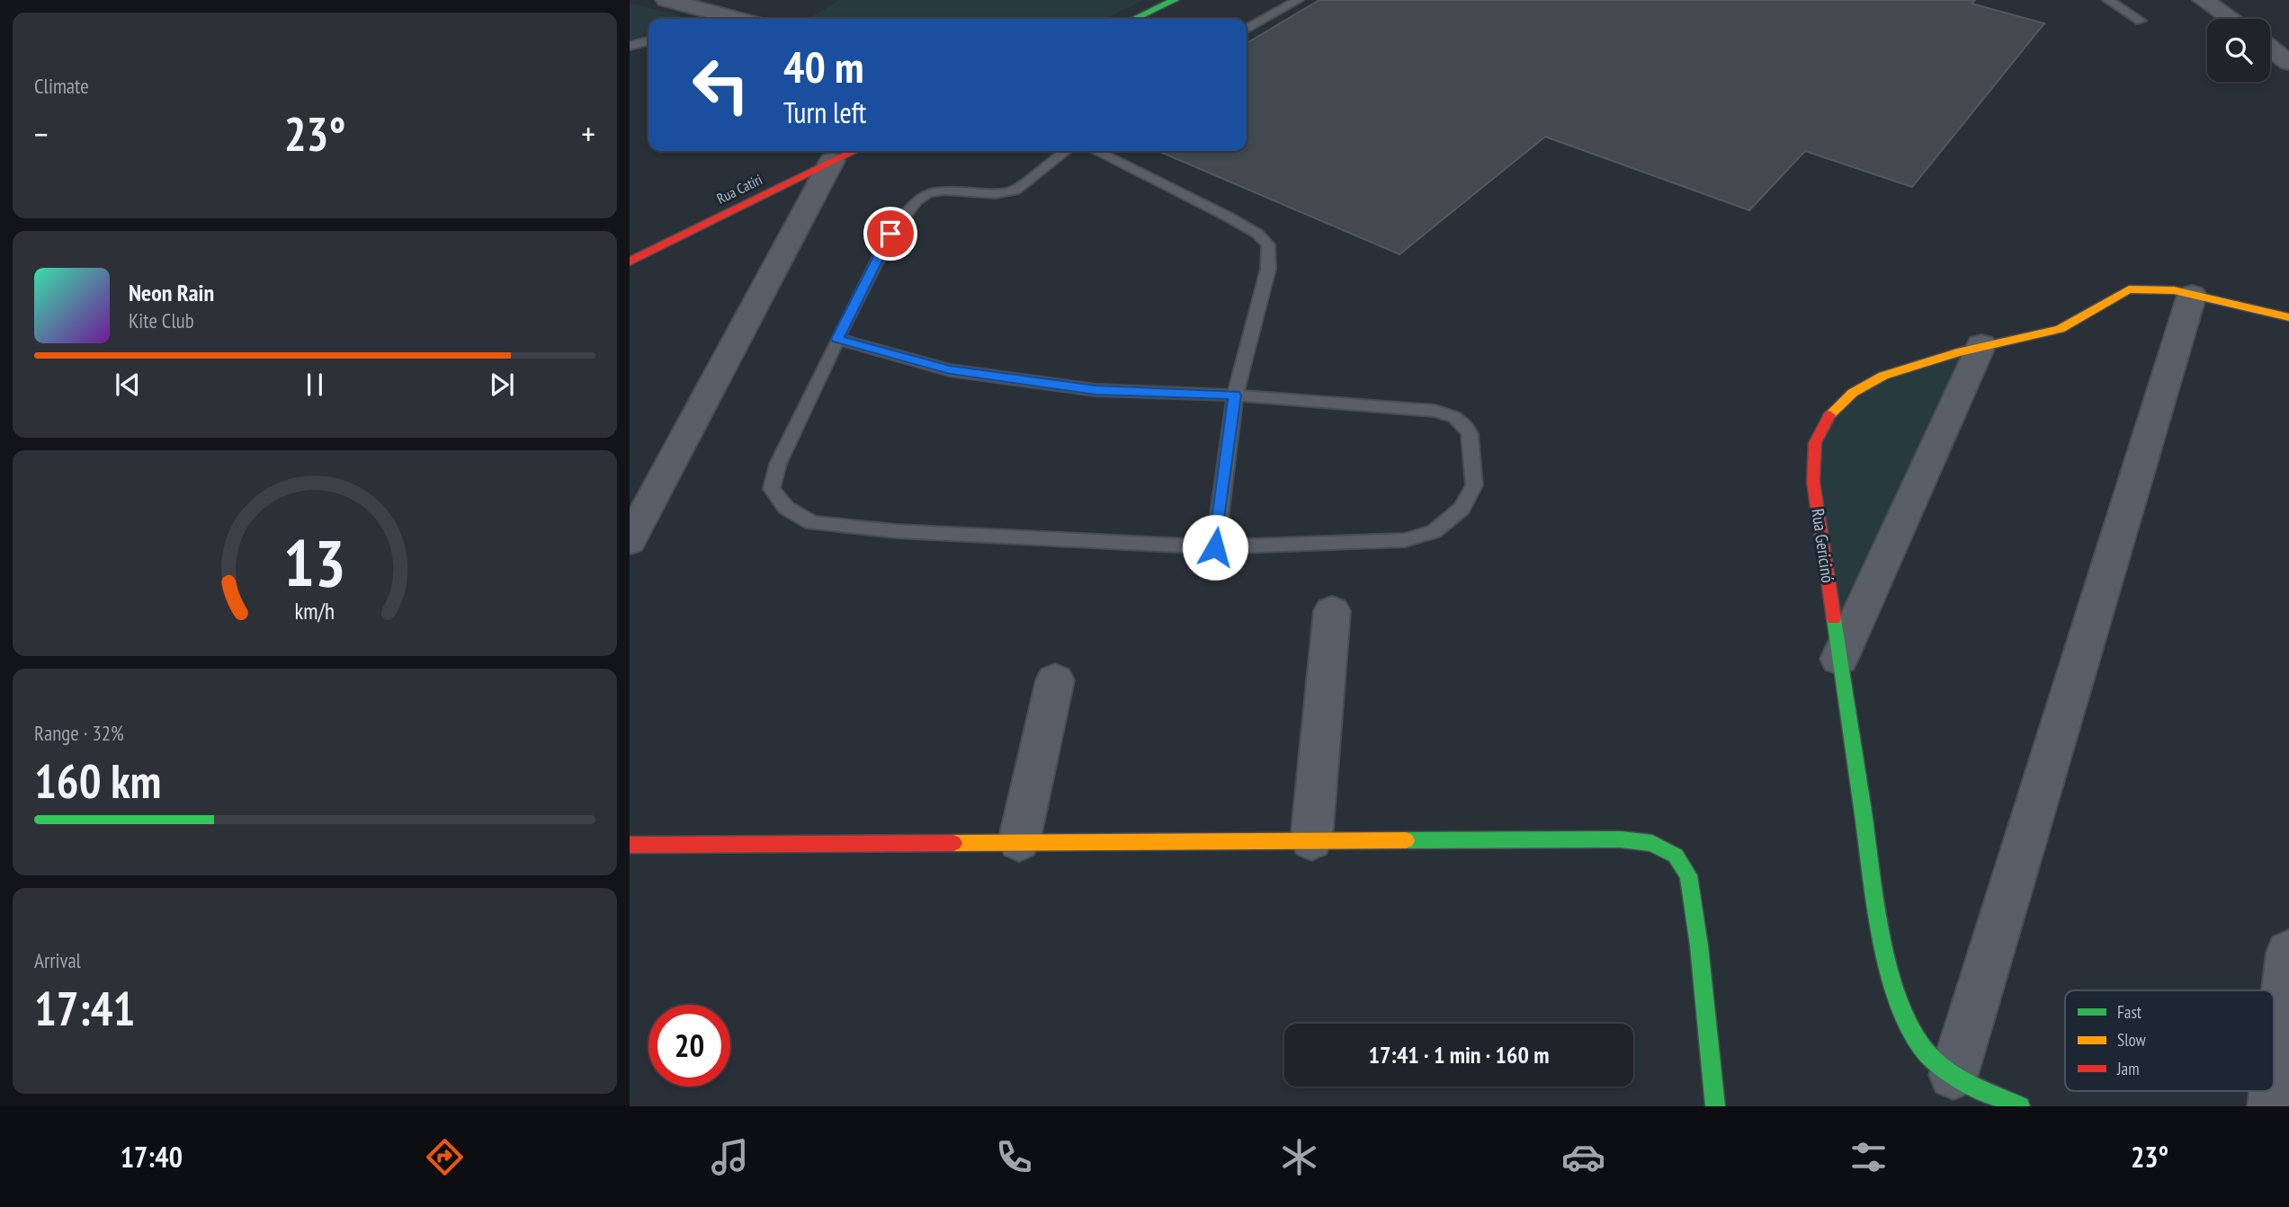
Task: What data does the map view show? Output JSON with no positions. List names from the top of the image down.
{
  "streets": {
    "street": ["Rua Catiri", "Rua Gericinó"]
  },
  "legend": ["Fast", "Slow", "Jam"],
  "page": {
    "tile": [
      "Climate",
      ["Range · 32%", "160 km"],
      ["Arrival", "17:41"]
    ],
    "turn": ["40 m", "Turn left"],
    "heat": ["−", "23°", "+"],
    "song": ["Neon Rain", "Kite Club"],
    "limit": "20",
    "trip": "17:41 · 1 min · 160 m",
    "tabs": ["17:40", "23°"],
    "gauge": ["13", "km/h"]
  }
}
